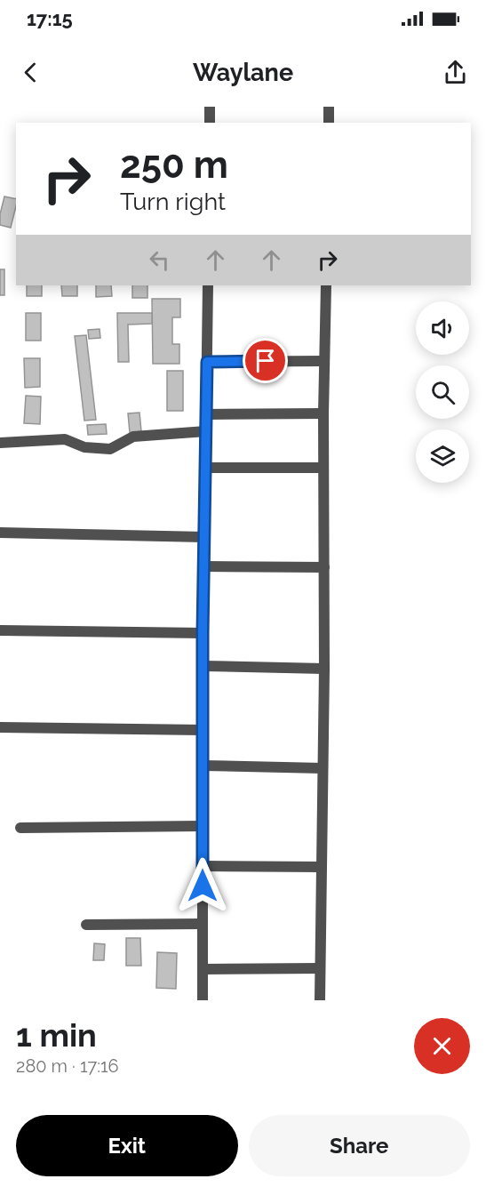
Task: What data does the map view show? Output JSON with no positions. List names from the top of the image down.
{
  "page": {
    "status": "17:15",
    "header": "Waylane",
    "turn": ["250 m", "Turn right"],
    "heading": ["1 min", "280 m · 17:16"],
    "buttons": ["Exit", "Share"]
  }
}
